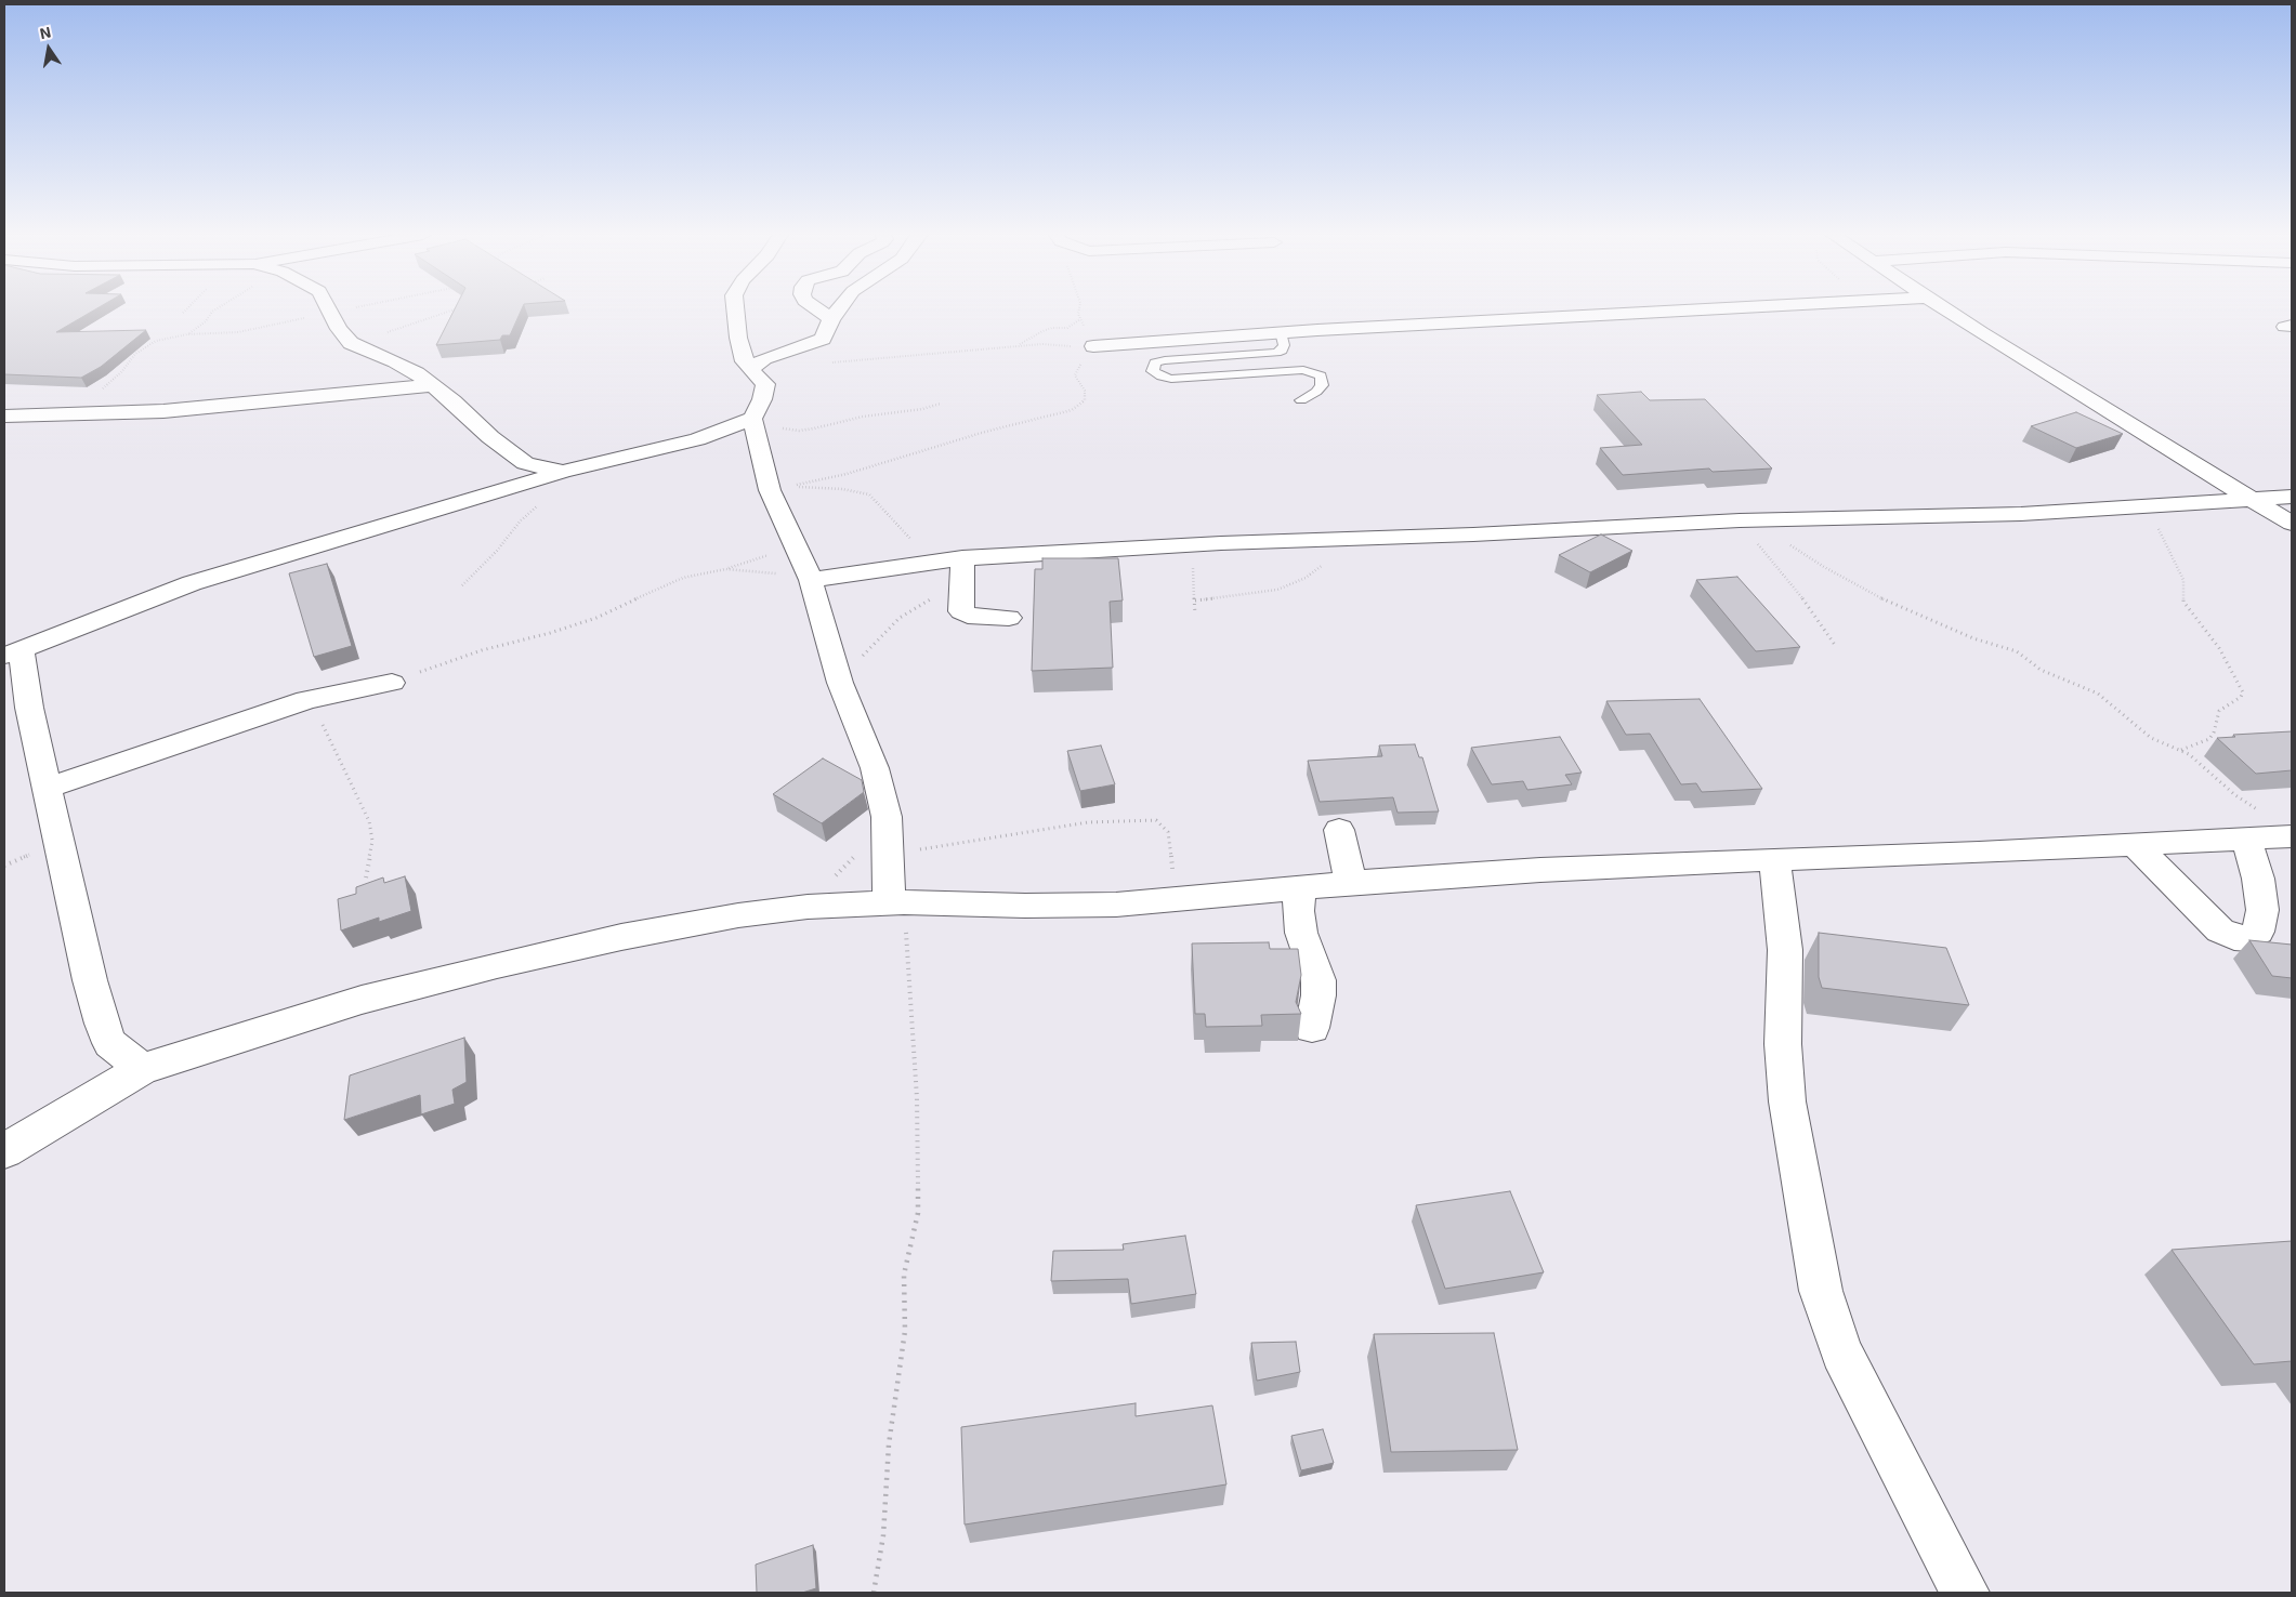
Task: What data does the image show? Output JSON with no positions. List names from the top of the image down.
{
  "north": "top"
}
